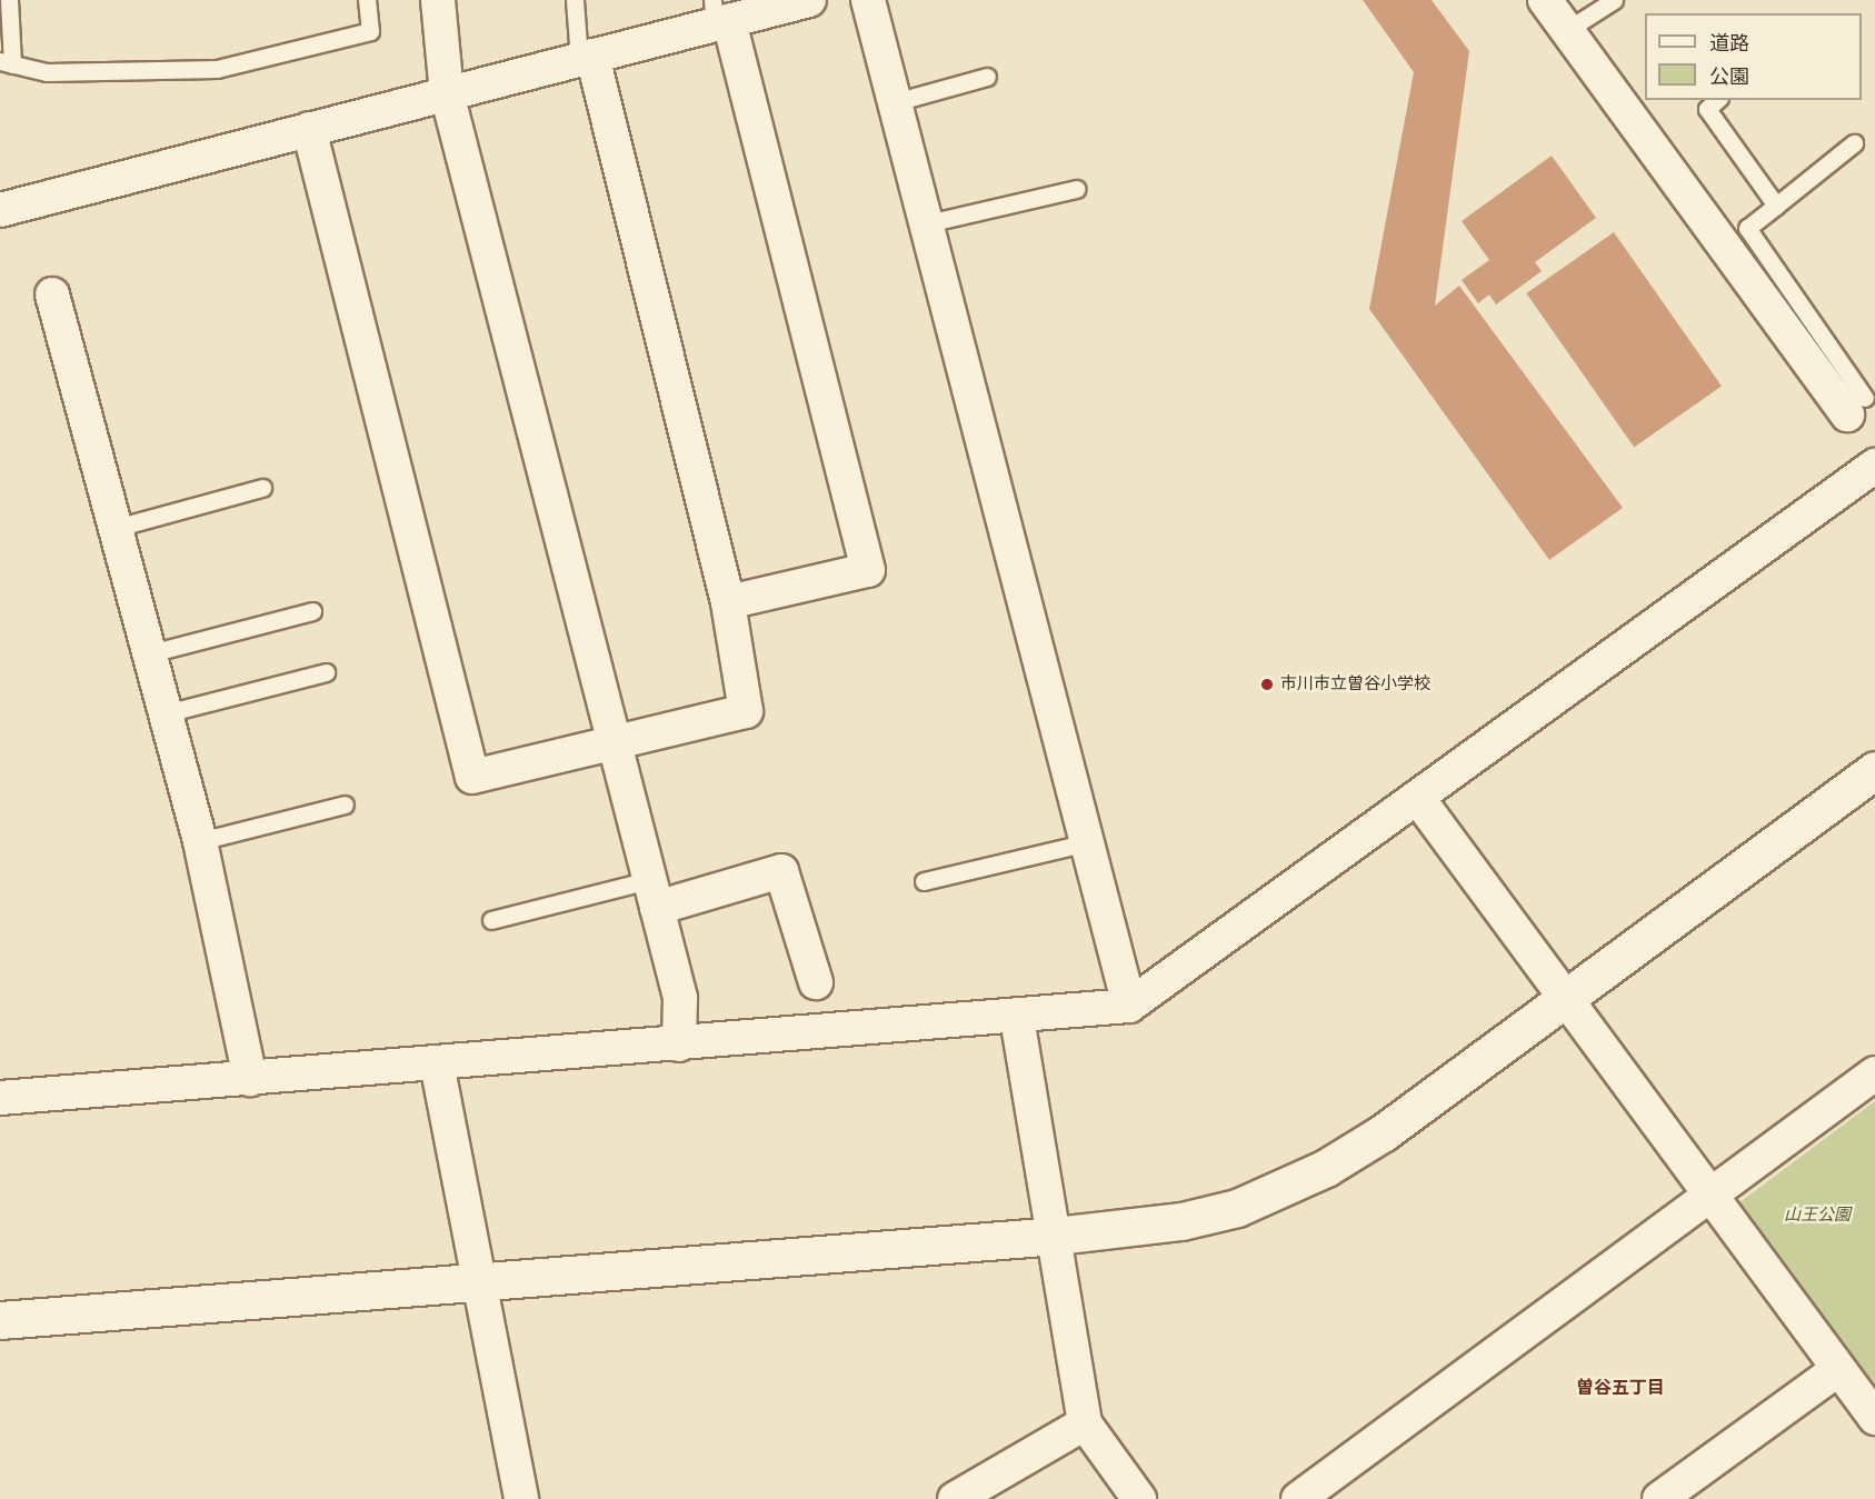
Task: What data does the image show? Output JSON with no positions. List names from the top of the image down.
{
  "districts": ["曽谷五丁目"],
  "parks": ["山王公園"],
  "places": ["市川市立曽谷小学校"],
  "legend": ["道路", "公園"]
}
